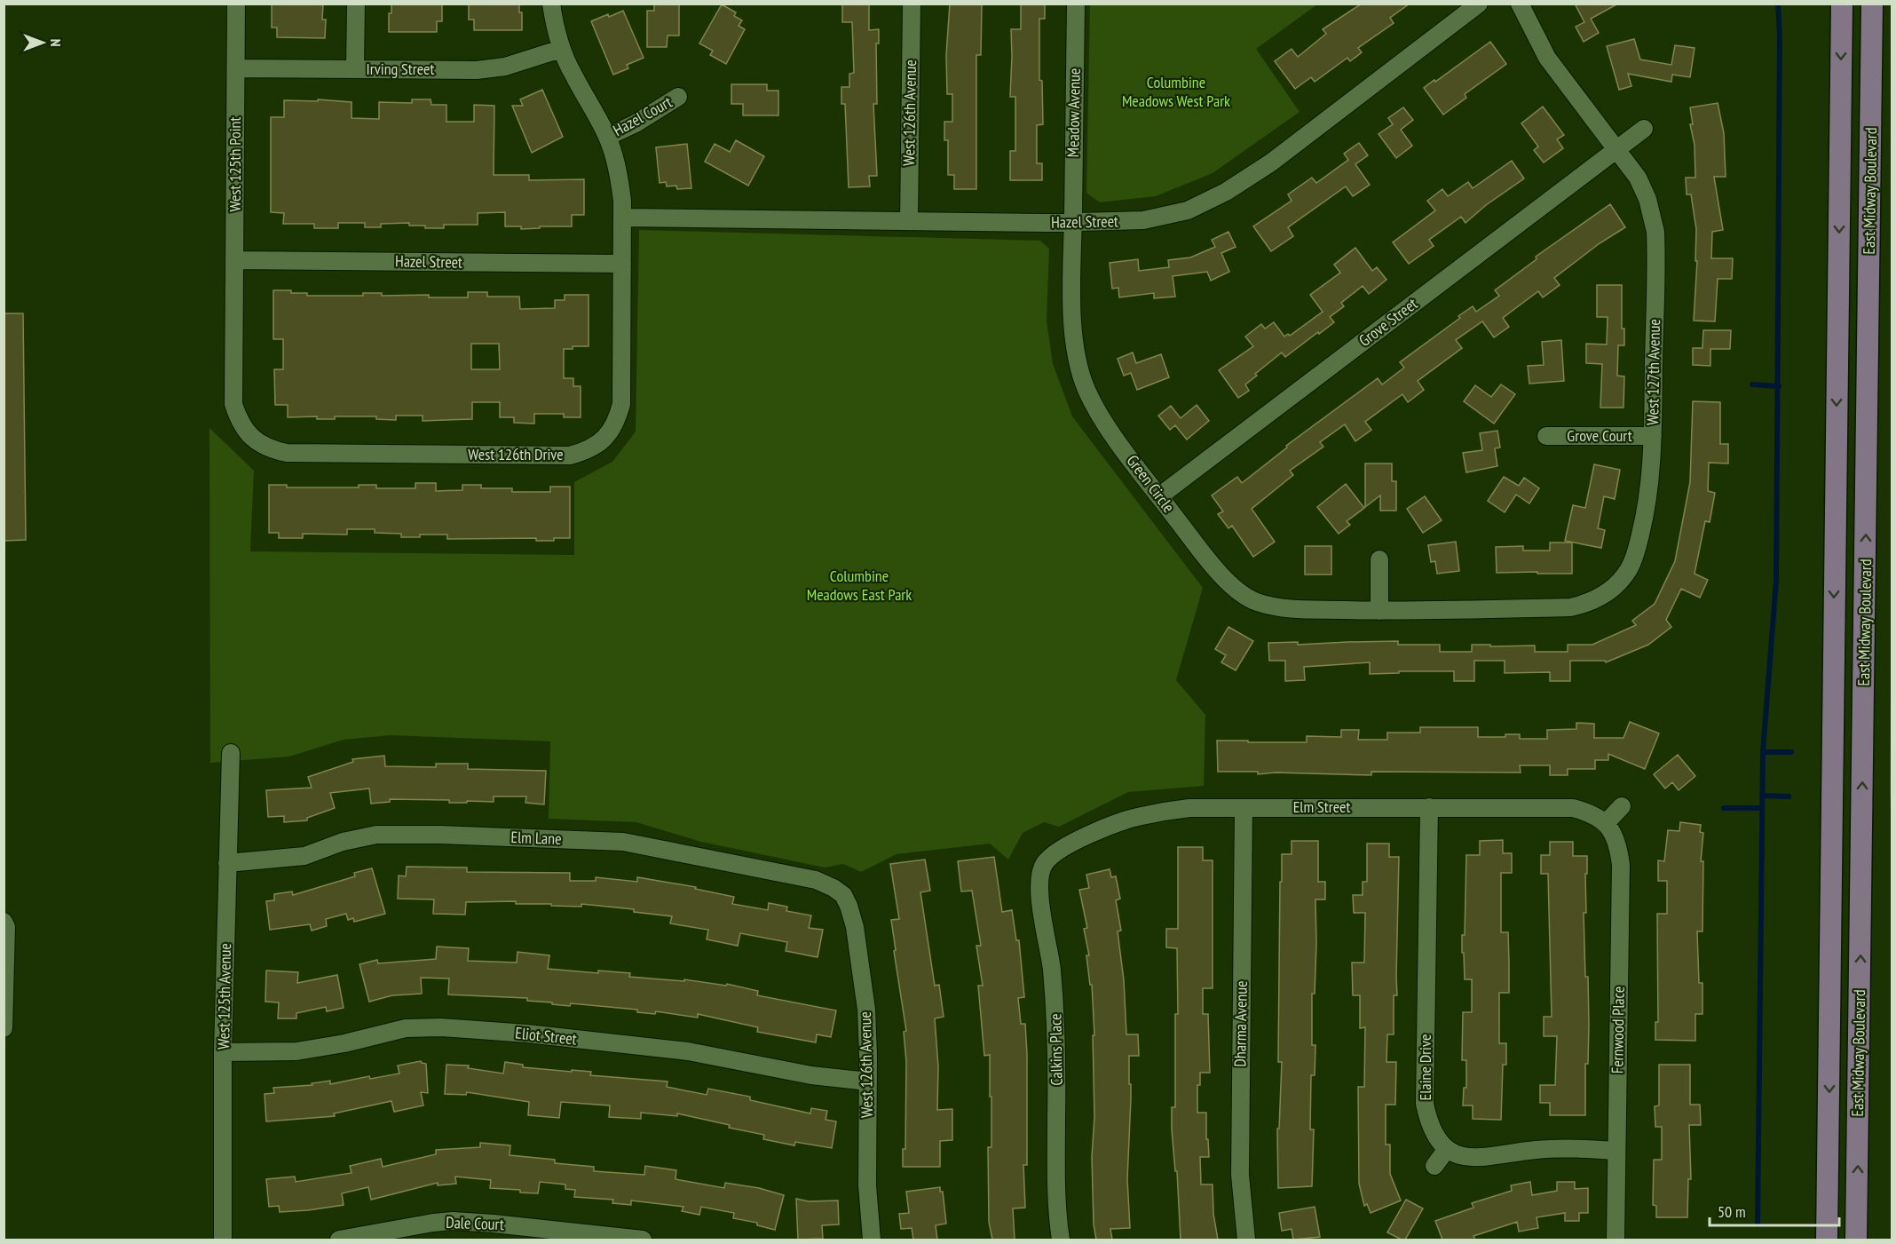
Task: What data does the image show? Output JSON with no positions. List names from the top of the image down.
{
  "streets": {
    "main road": ["East Midway Boulevard"],
    "street": [
      "Irving Street",
      "West 126th Avenue",
      "Meadow Avenue",
      "Hazel Court",
      "West 125th Point",
      "Hazel Street",
      "Grove Street",
      "West 127th Avenue",
      "Grove Court",
      "West 126th Drive",
      "Green Circle",
      "Elm Street",
      "Elm Lane",
      "West 125th Avenue",
      "Dharma Avenue",
      "Fernwood Place",
      "Eliot Street",
      "Calkins Place",
      "Elaine Drive",
      "Dale Court"
    ]
  },
  "crossings": [
    ["Irving Street", "West 125th Point"],
    ["Irving Street", "West 126th Drive"],
    ["West 126th Avenue", "Hazel Street"],
    ["West 126th Avenue", "Elm Lane"],
    ["West 126th Avenue", "Eliot Street"],
    ["Meadow Avenue", "Hazel Street"],
    ["Meadow Avenue", "Green Circle"],
    ["Hazel Court", "West 126th Drive"],
    ["West 125th Point", "Hazel Street"],
    ["West 125th Point", "West 126th Drive"],
    ["Hazel Street", "West 126th Drive"],
    ["Hazel Street", "Green Circle"],
    ["Grove Street", "West 127th Avenue"],
    ["Grove Street", "Green Circle"],
    ["West 127th Avenue", "Grove Court"],
    ["West 127th Avenue", "Green Circle"],
    ["Elm Street", "Dharma Avenue"],
    ["Elm Street", "Fernwood Place"],
    ["Elm Street", "Calkins Place"],
    ["Elm Street", "Elaine Drive"],
    ["Elm Lane", "West 125th Avenue"],
    ["West 125th Avenue", "Eliot Street"]
  ],
  "parks": ["Columbine Meadows West Park", "Columbine Meadows East Park"],
  "scale_bar": "50 m",
  "north": "right"
}
